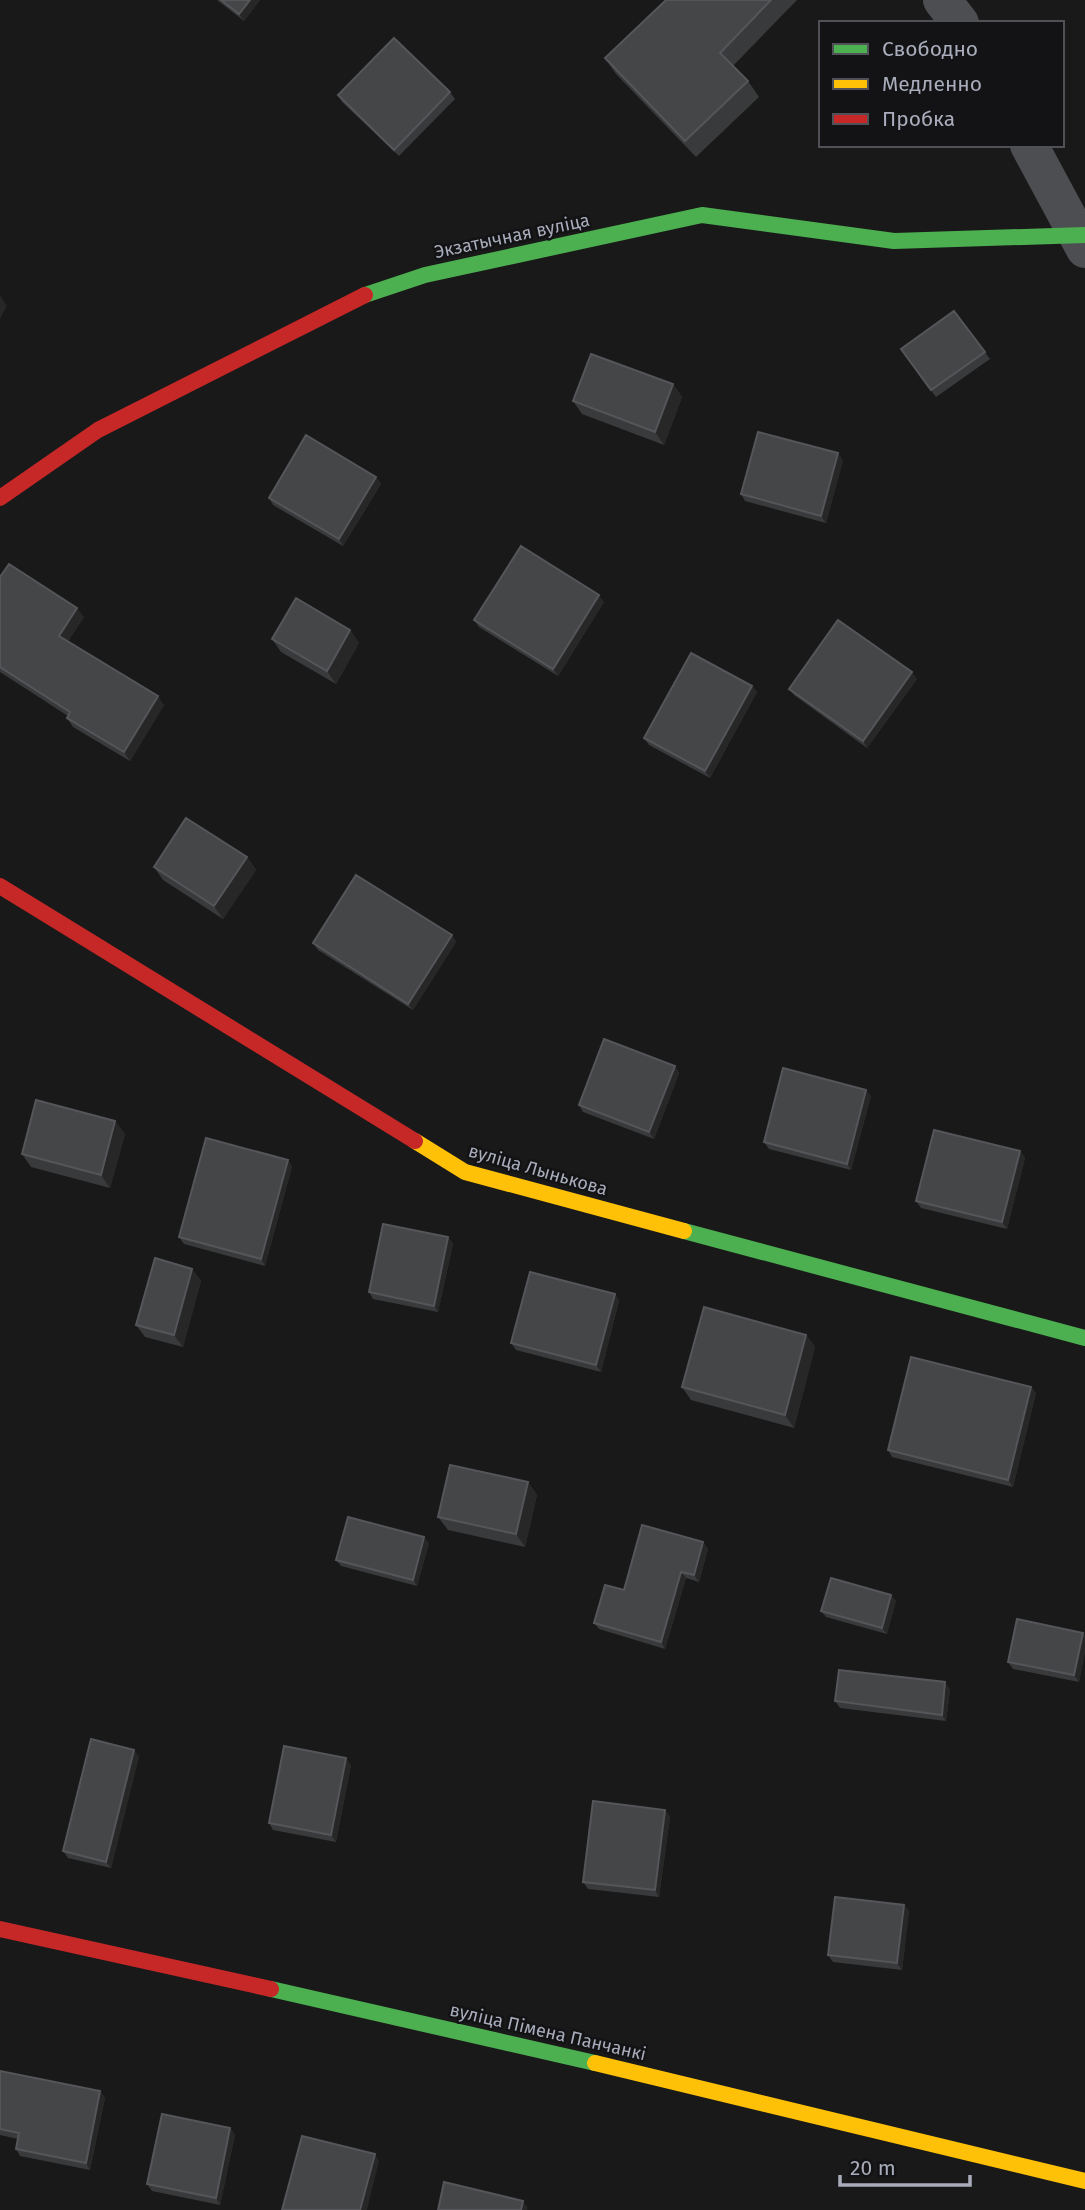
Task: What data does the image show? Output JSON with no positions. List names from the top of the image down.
{
  "streets": {
    "street": ["Экзатычная вуліца", "вуліца Лынькова", "вуліца Пімена Панчанкі"]
  },
  "legend": ["Свободно", "Медленно", "Пробка"],
  "scale_bar": "20 m"
}
